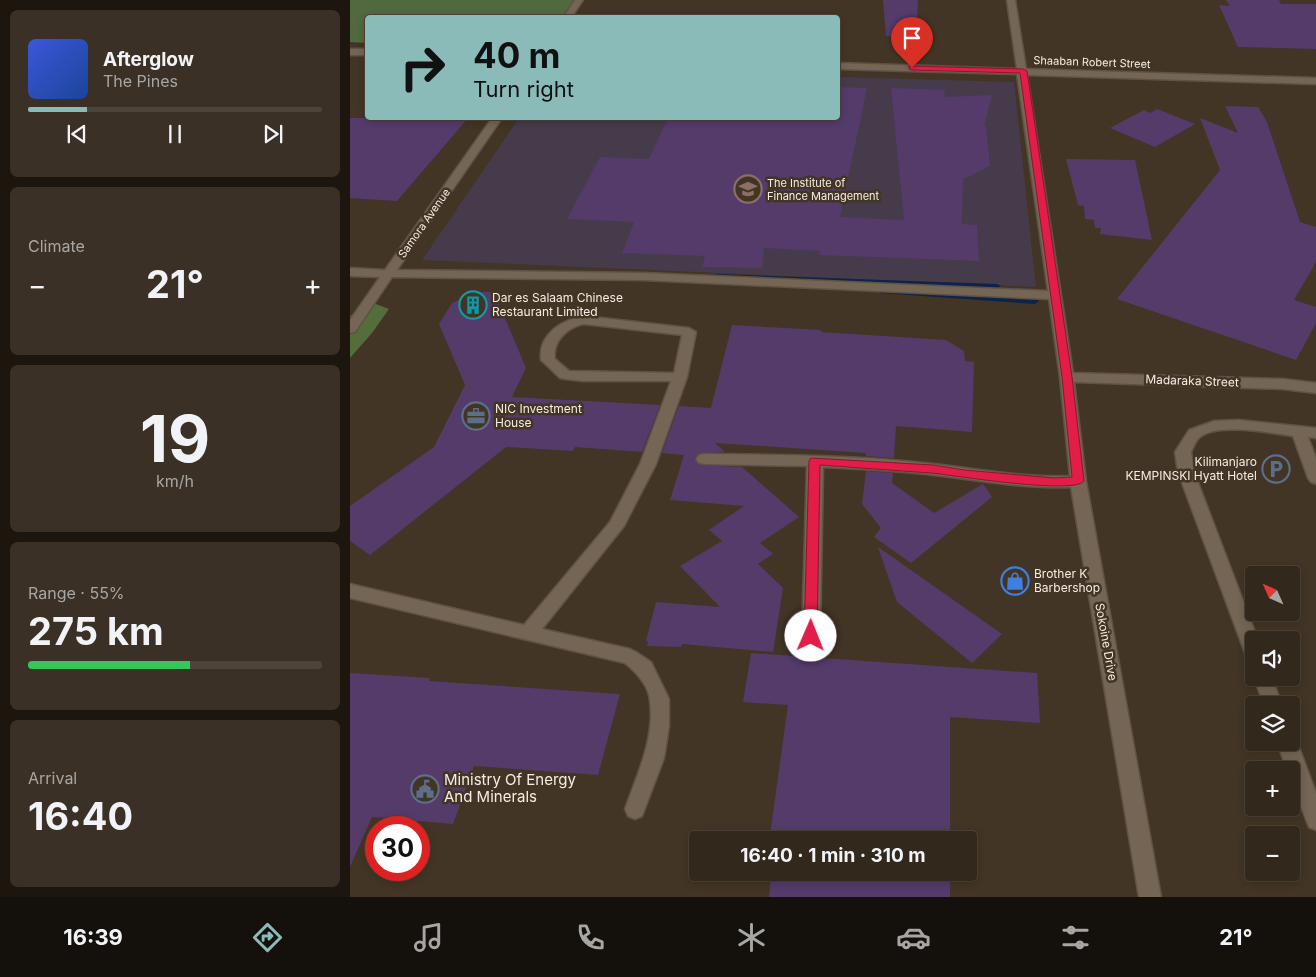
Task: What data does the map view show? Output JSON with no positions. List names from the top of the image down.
{
  "streets": {
    "street": [
      "Shaaban Robert Street",
      "Samora Avenue",
      "Madaraka Street",
      "Sokoine Drive"
    ]
  },
  "crossings": [
    ["Shaaban Robert Street", "Sokoine Drive"],
    ["Madaraka Street", "Sokoine Drive"]
  ],
  "places": {
    "school or university": ["The Institute of Finance Management"],
    "building": ["Dar es Salaam Chinese Restaurant Limited"],
    "office": ["NIC Investment House"],
    "parking": ["Kilimanjaro KEMPINSKI Hyatt Hotel"],
    "shop": ["Brother K Barbershop"],
    "public building": ["Ministry Of Energy And Minerals"]
  },
  "north": "top left",
  "page": {
    "turn": ["40 m", "Turn right"],
    "song": ["Afterglow", "The Pines"],
    "tile": [
      "Climate",
      ["19", "km/h"],
      ["Range · 55%", "275 km"],
      ["Arrival", "16:40"]
    ],
    "heat": ["−", "21°", "+"],
    "map_buttons": ["+", "−"],
    "limit": "30",
    "trip": "16:40 · 1 min · 310 m",
    "tabs": ["16:39", "21°"]
  }
}
